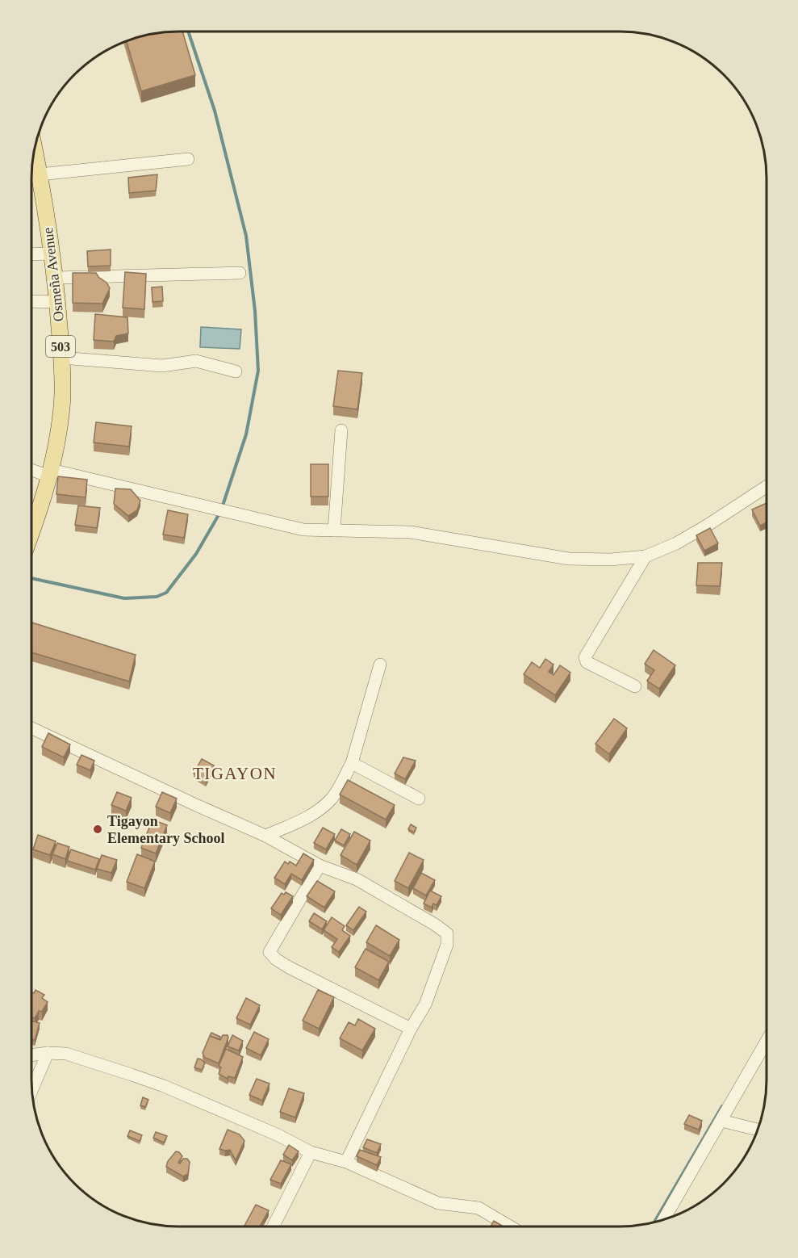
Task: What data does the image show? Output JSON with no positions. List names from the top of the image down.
{
  "streets": {
    "main road": ["Osmeña Avenue", "503"]
  },
  "districts": ["TIGAYON"],
  "places": ["Tigayon Elementary School"]
}
